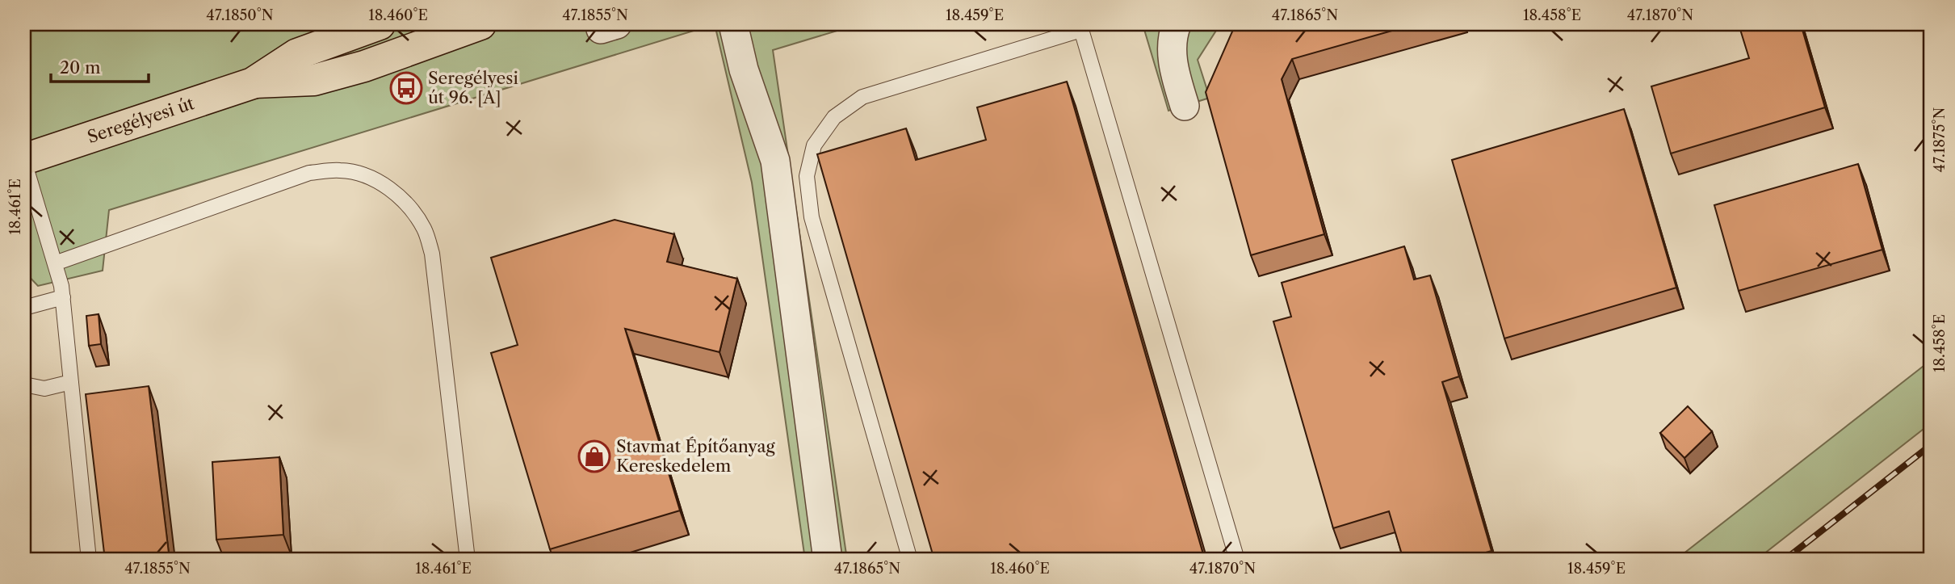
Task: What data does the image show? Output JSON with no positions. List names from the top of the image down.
{
  "streets": {
    "main road": ["Seregélyesi út"]
  },
  "places": {
    "bus stop": ["Seregélyesi út 96. [A]"],
    "shop": ["Stavmat Építőanyag Kereskedelem"]
  },
  "scale_bar": "20 m",
  "coordinates": [
    "47.1850°N",
    "18.460°E",
    "47.1855°N",
    "18.459°E",
    "47.1865°N",
    "18.458°E",
    "47.1870°N",
    "47.1875°N",
    "18.461°E"
  ]
}
